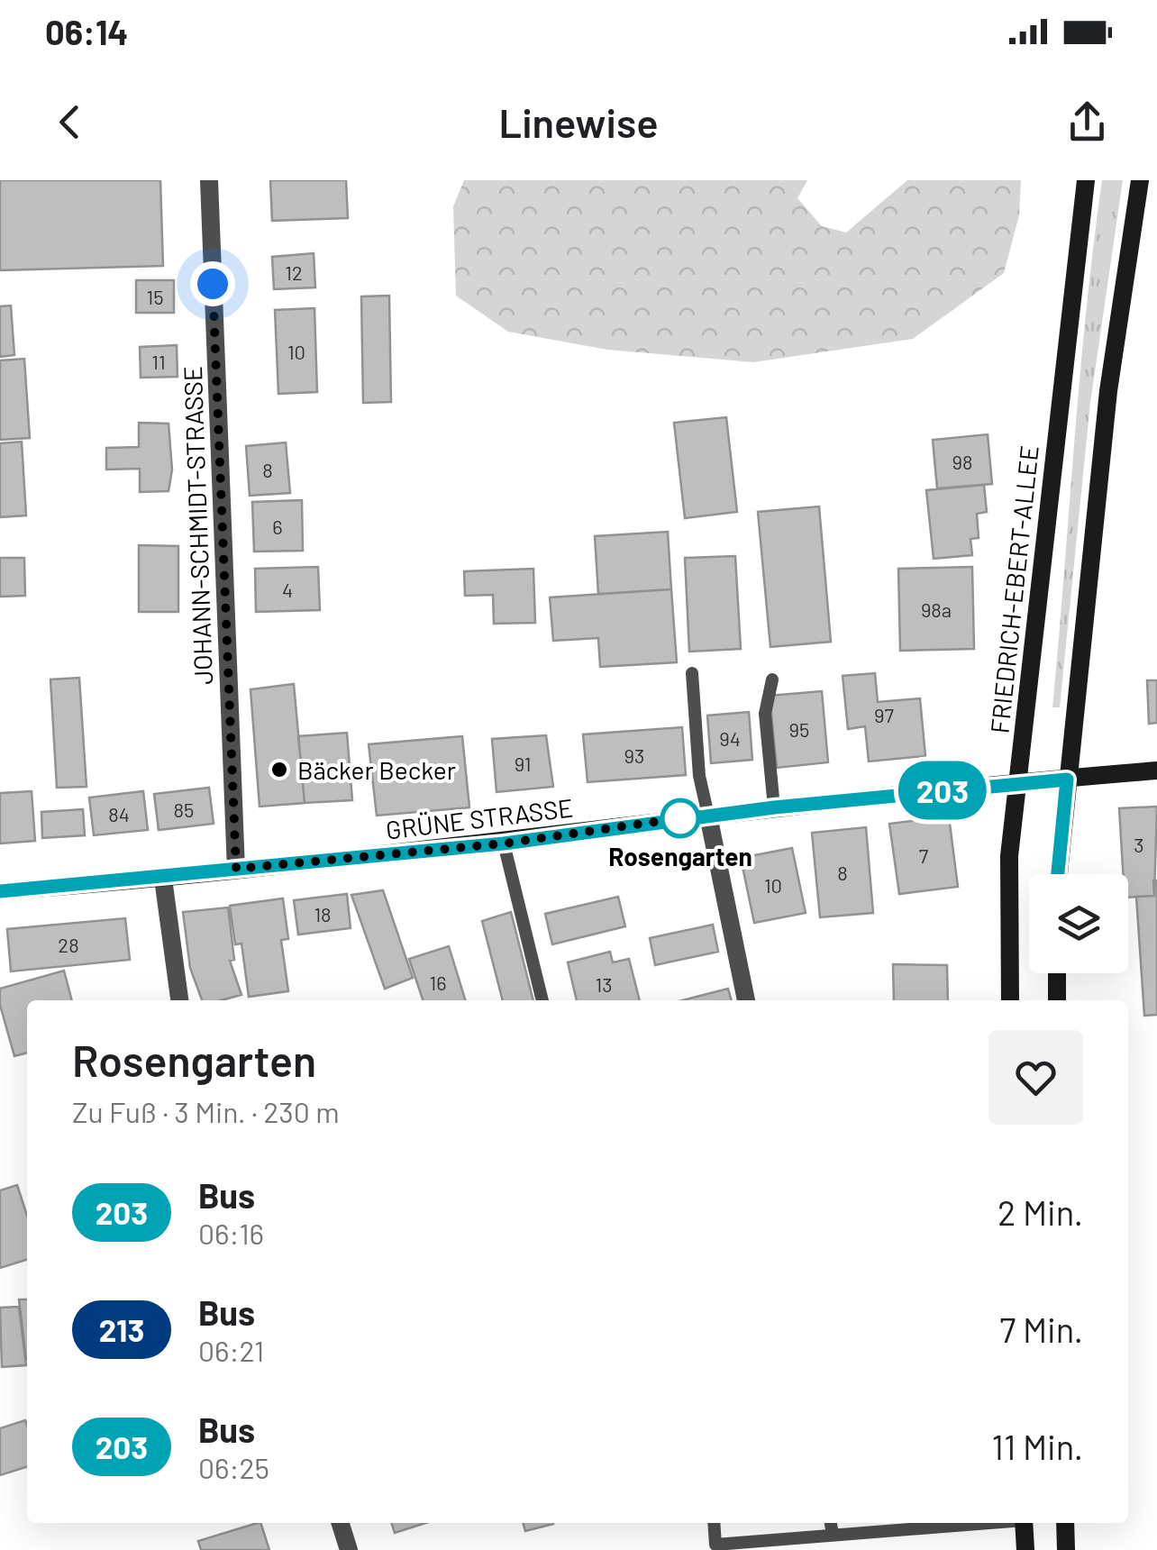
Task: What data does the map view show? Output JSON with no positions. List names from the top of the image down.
{
  "streets": {
    "main road": ["FRIEDRICH-EBERT-ALLEE", "GRÜNE STRASSE"],
    "street": ["JOHANN-SCHMIDT-STRASSE"]
  },
  "crossings": [
    ["JOHANN-SCHMIDT-STRASSE", "GRÜNE STRASSE"],
    ["FRIEDRICH-EBERT-ALLEE", "GRÜNE STRASSE"]
  ],
  "places": ["Bäcker Becker", "Rosengarten"],
  "lines": ["bus line 203"],
  "house_numbers": [
    "12",
    "15",
    "10",
    "11",
    "98",
    "8",
    "6",
    "4",
    "98a",
    "97",
    "95",
    "94",
    "93",
    "91",
    "85",
    "84",
    "3",
    "7",
    "8",
    "10",
    "18",
    "28",
    "16",
    "13"
  ],
  "page": {
    "status": "06:14",
    "header": "Linewise",
    "on_map": "203",
    "heading": ["Rosengarten", "Zu Fuß · 3 Min. · 230 m"],
    "list": [
      {
        "mark": "203",
        "name": "Bus",
        "note": "06:16",
        "value": "2 Min."
      },
      {
        "mark": "213",
        "name": "Bus",
        "note": "06:21",
        "value": "7 Min."
      },
      {
        "mark": "203",
        "name": "Bus",
        "note": "06:25",
        "value": "11 Min."
      }
    ]
  }
}
